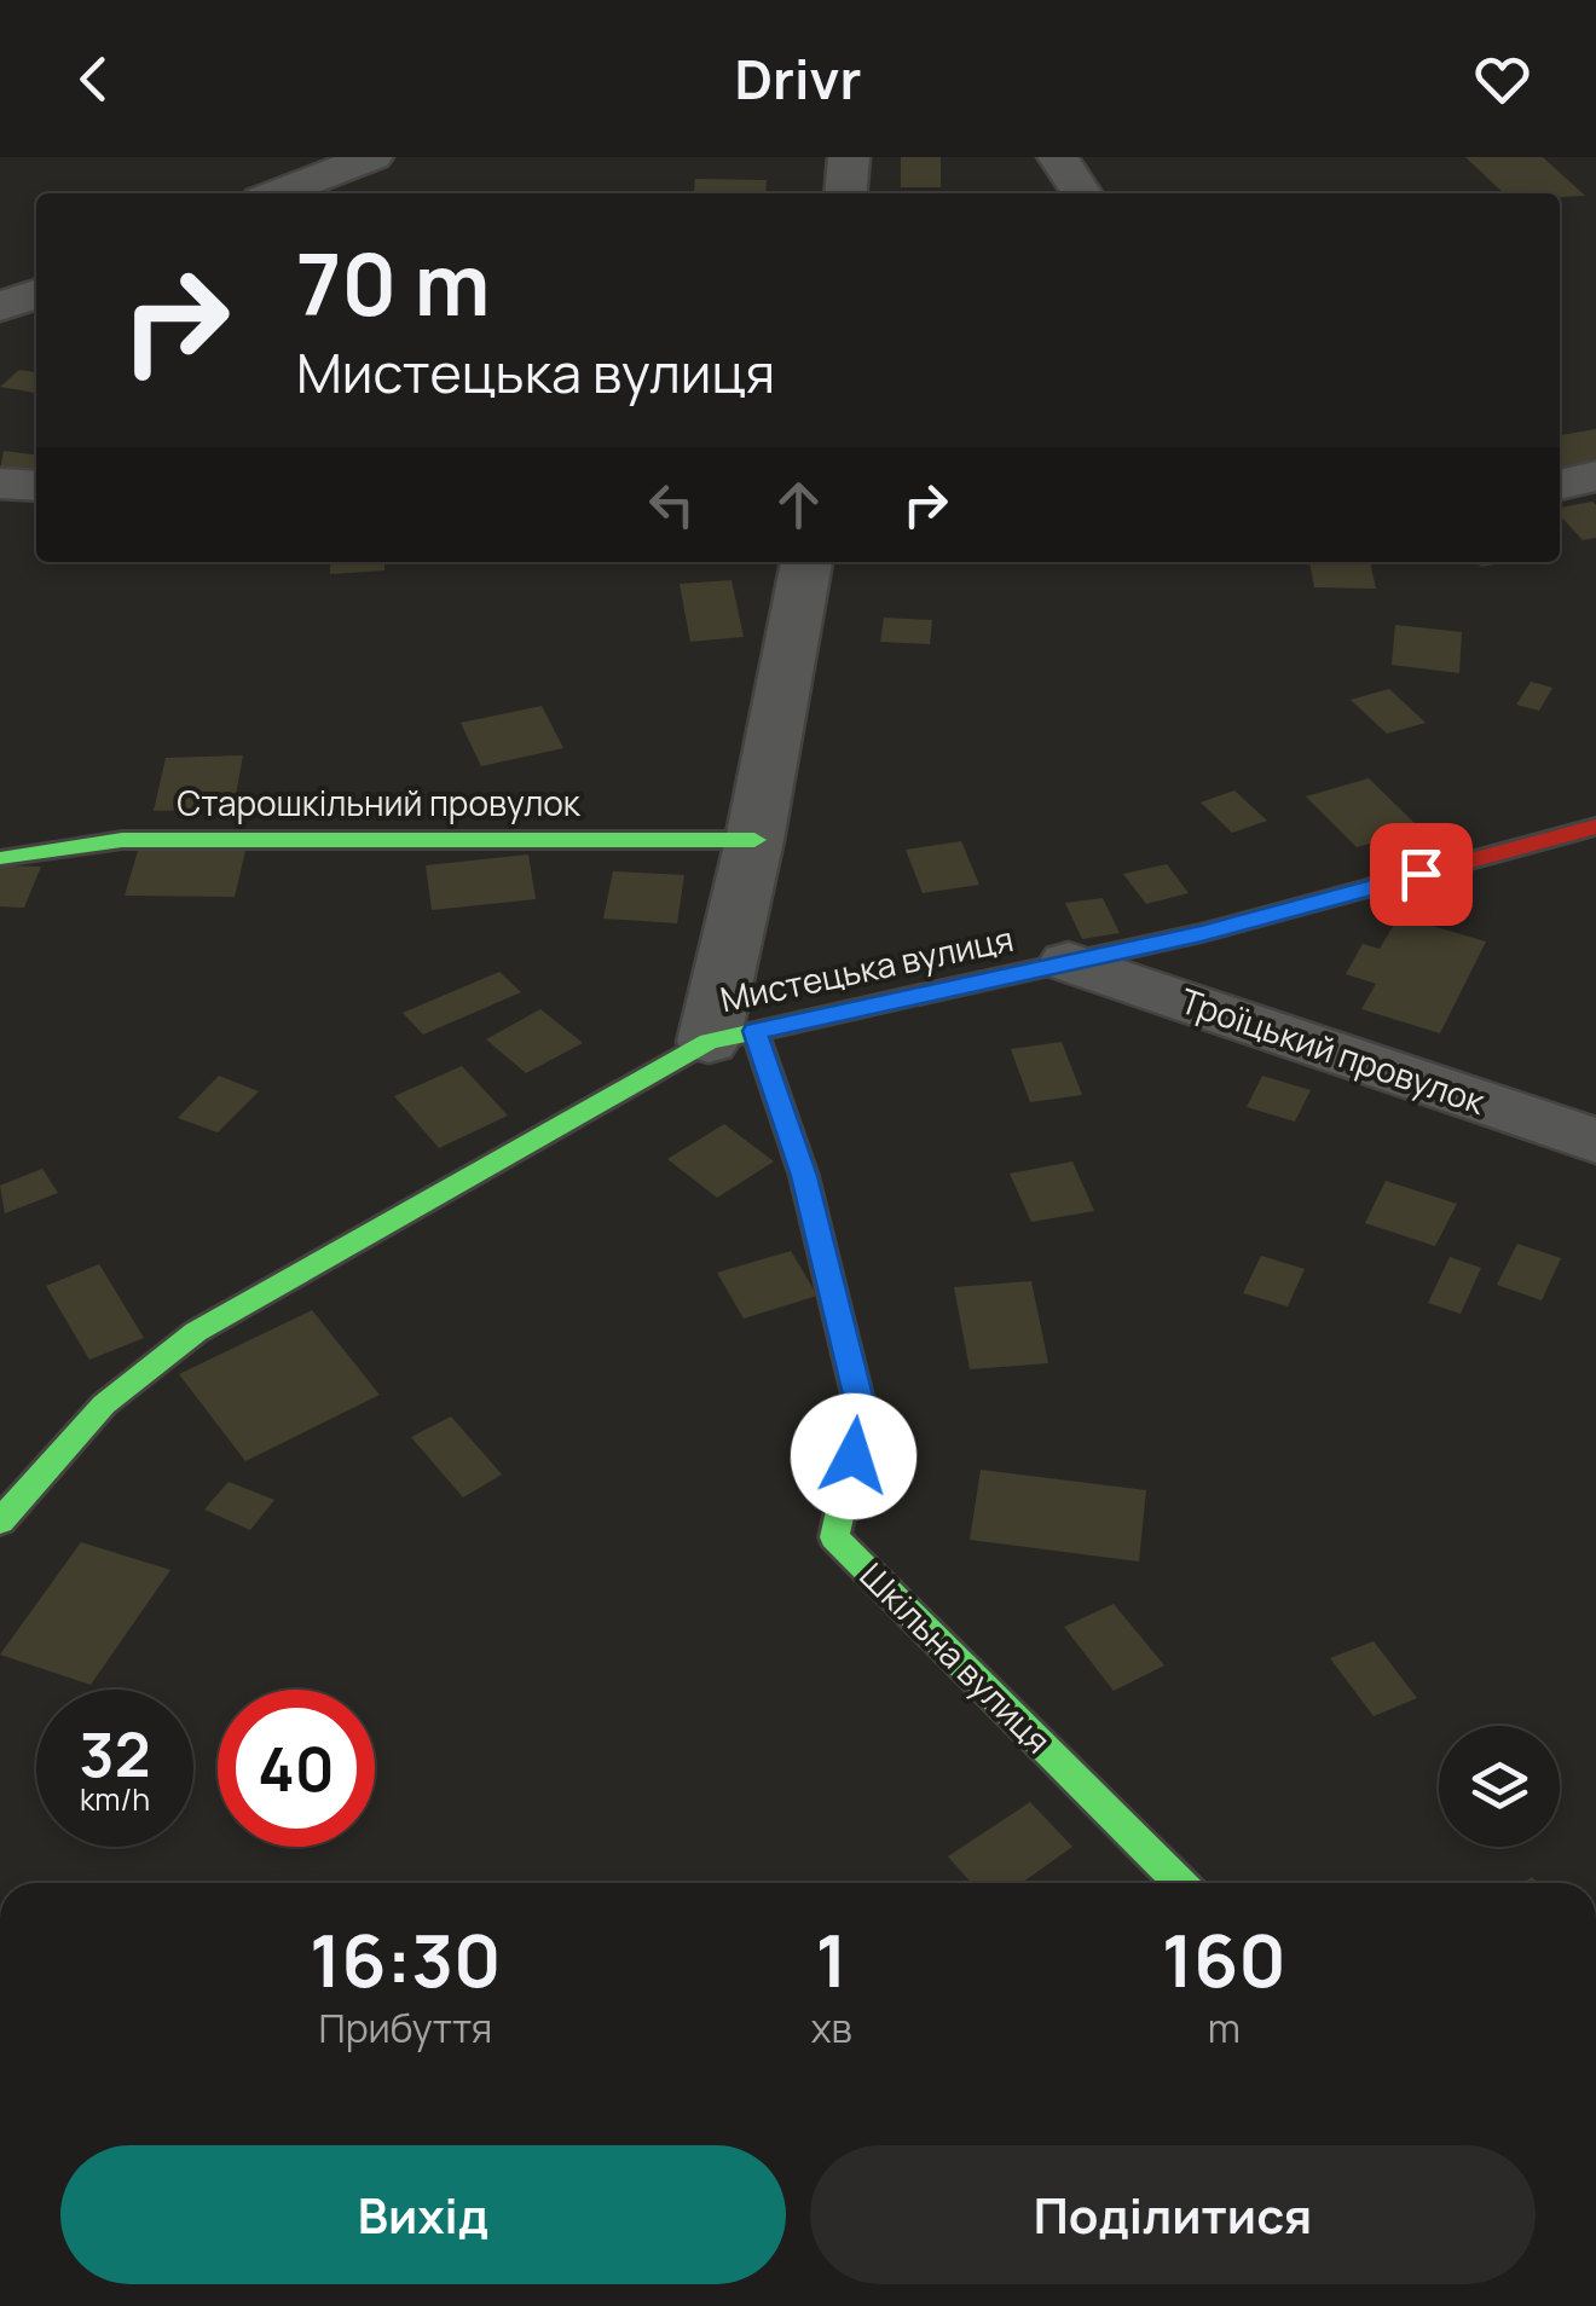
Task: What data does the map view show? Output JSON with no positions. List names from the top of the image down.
{
  "streets": {
    "street": [
      "Старошкільний провулок",
      "Мистецька вулиця",
      "Троїцький провулок",
      "Шкільна вулиця"
    ]
  },
  "crossings": [
    ["Мистецька вулиця", "Троїцький провулок"],
    ["Мистецька вулиця", "Шкільна вулиця"]
  ],
  "page": {
    "header": "Drivr",
    "turn": ["70 m", "Мистецька вулиця"],
    "speed": "32 km/h",
    "limit": "40",
    "eta": [
      "16:30",
      "Прибуття",
      "1",
      "хв",
      "160",
      "m"
    ],
    "buttons": ["Вихід", "Поділитися"]
  }
}
